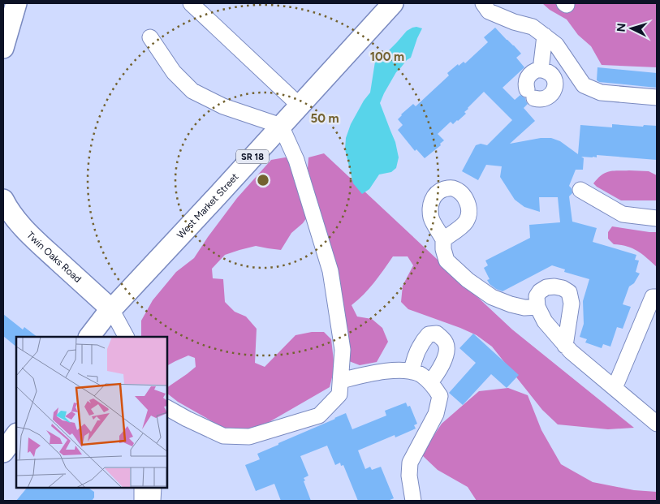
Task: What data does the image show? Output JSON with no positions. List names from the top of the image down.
{
  "streets": {
    "main road": ["SR 18", "West Market Street", "Twin Oaks Road"]
  },
  "crossings": [
    ["West Market Street", "Twin Oaks Road"]
  ],
  "north": "left",
  "rings": ["100 m", "50 m"]
}
